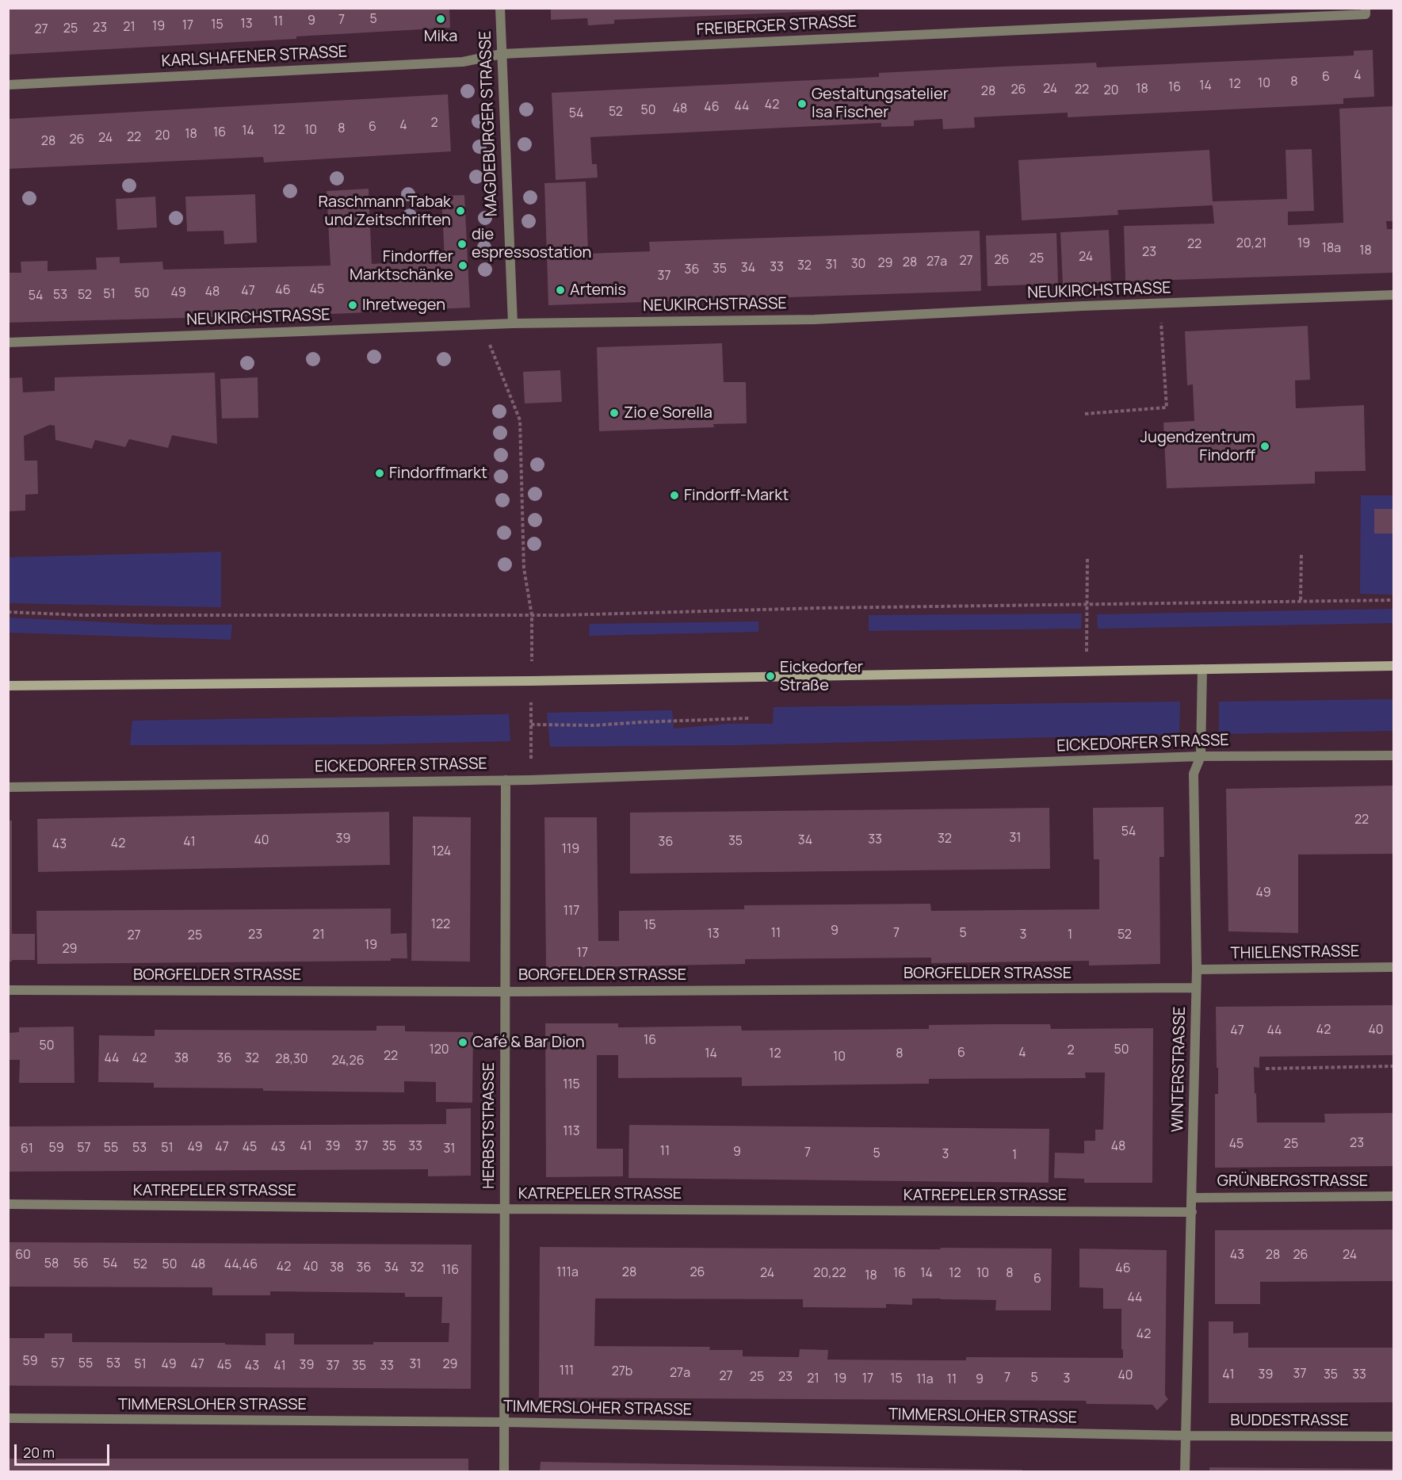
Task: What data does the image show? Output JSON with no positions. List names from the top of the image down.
{
  "streets": {
    "street": [
      "FREIBERGER STRASSE",
      "KARLSHAFENER STRASSE",
      "MAGDEBURGER STRASSE",
      "NEUKIRCHSTRASSE",
      "EICKEDORFER STRASSE",
      "THIELENSTRASSE",
      "BORGFELDER STRASSE",
      "WINTERSTRASSE",
      "HERBSTSTRASSE",
      "GRÜNBERGSTRASSE",
      "KATREPELER STRASSE",
      "TIMMERSLOHER STRASSE",
      "BUDDESTRASSE"
    ]
  },
  "crossings": [
    ["FREIBERGER STRASSE", "KARLSHAFENER STRASSE"],
    ["FREIBERGER STRASSE", "MAGDEBURGER STRASSE"],
    ["KARLSHAFENER STRASSE", "MAGDEBURGER STRASSE"],
    ["MAGDEBURGER STRASSE", "NEUKIRCHSTRASSE"],
    ["EICKEDORFER STRASSE", "WINTERSTRASSE"],
    ["EICKEDORFER STRASSE", "HERBSTSTRASSE"],
    ["THIELENSTRASSE", "WINTERSTRASSE"],
    ["BORGFELDER STRASSE", "WINTERSTRASSE"],
    ["BORGFELDER STRASSE", "HERBSTSTRASSE"],
    ["WINTERSTRASSE", "GRÜNBERGSTRASSE"],
    ["WINTERSTRASSE", "KATREPELER STRASSE"],
    ["WINTERSTRASSE", "TIMMERSLOHER STRASSE"],
    ["WINTERSTRASSE", "BUDDESTRASSE"],
    ["HERBSTSTRASSE", "KATREPELER STRASSE"],
    ["HERBSTSTRASSE", "TIMMERSLOHER STRASSE"],
    ["TIMMERSLOHER STRASSE", "BUDDESTRASSE"]
  ],
  "places": [
    "Mika",
    "Gestaltungsatelier Isa Fischer",
    "Raschmann Tabak und Zeitschriften",
    "die espressostation",
    "Findorffer Marktschänke",
    "Artemis",
    "Ihretwegen",
    "Zio e Sorella",
    "Jugendzentrum Findorff",
    "Findorffmarkt",
    "Findorff-Markt",
    "Eickedorfer Straße",
    "Café & Bar Dion"
  ],
  "house_numbers": [
    "5",
    "7",
    "9",
    "11",
    "13",
    "15",
    "17",
    "19",
    "21",
    "23",
    "25",
    "27",
    "4",
    "6",
    "8",
    "10",
    "12",
    "14",
    "16",
    "24",
    "18",
    "26",
    "22",
    "20",
    "28",
    "42",
    "44",
    "46",
    "48",
    "50",
    "52",
    "54",
    "2",
    "4",
    "6",
    "8",
    "12",
    "10",
    "14",
    "16",
    "18",
    "20",
    "22",
    "24",
    "26",
    "28",
    "20,21",
    "19",
    "22",
    "18a",
    "18",
    "23",
    "24",
    "25",
    "26",
    "27",
    "27a",
    "28",
    "29",
    "30",
    "31",
    "32",
    "33",
    "34",
    "35",
    "36",
    "37",
    "45",
    "46",
    "47",
    "48",
    "49",
    "50",
    "51",
    "53",
    "52",
    "54",
    "22",
    "54",
    "31",
    "39",
    "32",
    "33",
    "40",
    "34",
    "35",
    "41",
    "36",
    "42",
    "43",
    "119",
    "124",
    "49",
    "117",
    "122",
    "15",
    "9",
    "11",
    "7",
    "5",
    "13",
    "23",
    "21",
    "3",
    "1",
    "52",
    "27",
    "25",
    "19",
    "29",
    "17",
    "42",
    "40",
    "47",
    "44",
    "16",
    "50",
    "120",
    "50",
    "2",
    "6",
    "4",
    "14",
    "12",
    "8",
    "22",
    "10",
    "44",
    "42",
    "38",
    "36",
    "32",
    "28,30",
    "24,26",
    "115",
    "113",
    "23",
    "45",
    "25",
    "41",
    "39",
    "37",
    "35",
    "33",
    "48",
    "49",
    "47",
    "45",
    "43",
    "59",
    "57",
    "55",
    "53",
    "51",
    "61",
    "31",
    "11",
    "9",
    "7",
    "5",
    "3",
    "1",
    "60",
    "43",
    "28",
    "26",
    "24",
    "58",
    "56",
    "54",
    "52",
    "50",
    "48",
    "44,46",
    "42",
    "40",
    "38",
    "36",
    "34",
    "32",
    "46",
    "116",
    "111a",
    "28",
    "26",
    "24",
    "20,22",
    "16",
    "14",
    "12",
    "10",
    "8",
    "18",
    "6",
    "44",
    "42",
    "59",
    "57",
    "55",
    "53",
    "51",
    "49",
    "47",
    "31",
    "29",
    "45",
    "39",
    "43",
    "41",
    "37",
    "35",
    "33",
    "111",
    "27b",
    "27a",
    "37",
    "41",
    "39",
    "35",
    "33",
    "40",
    "27",
    "25",
    "23",
    "7",
    "5",
    "21",
    "19",
    "17",
    "15",
    "3",
    "11a",
    "11",
    "9"
  ],
  "scale_bar": "20 m"
}
